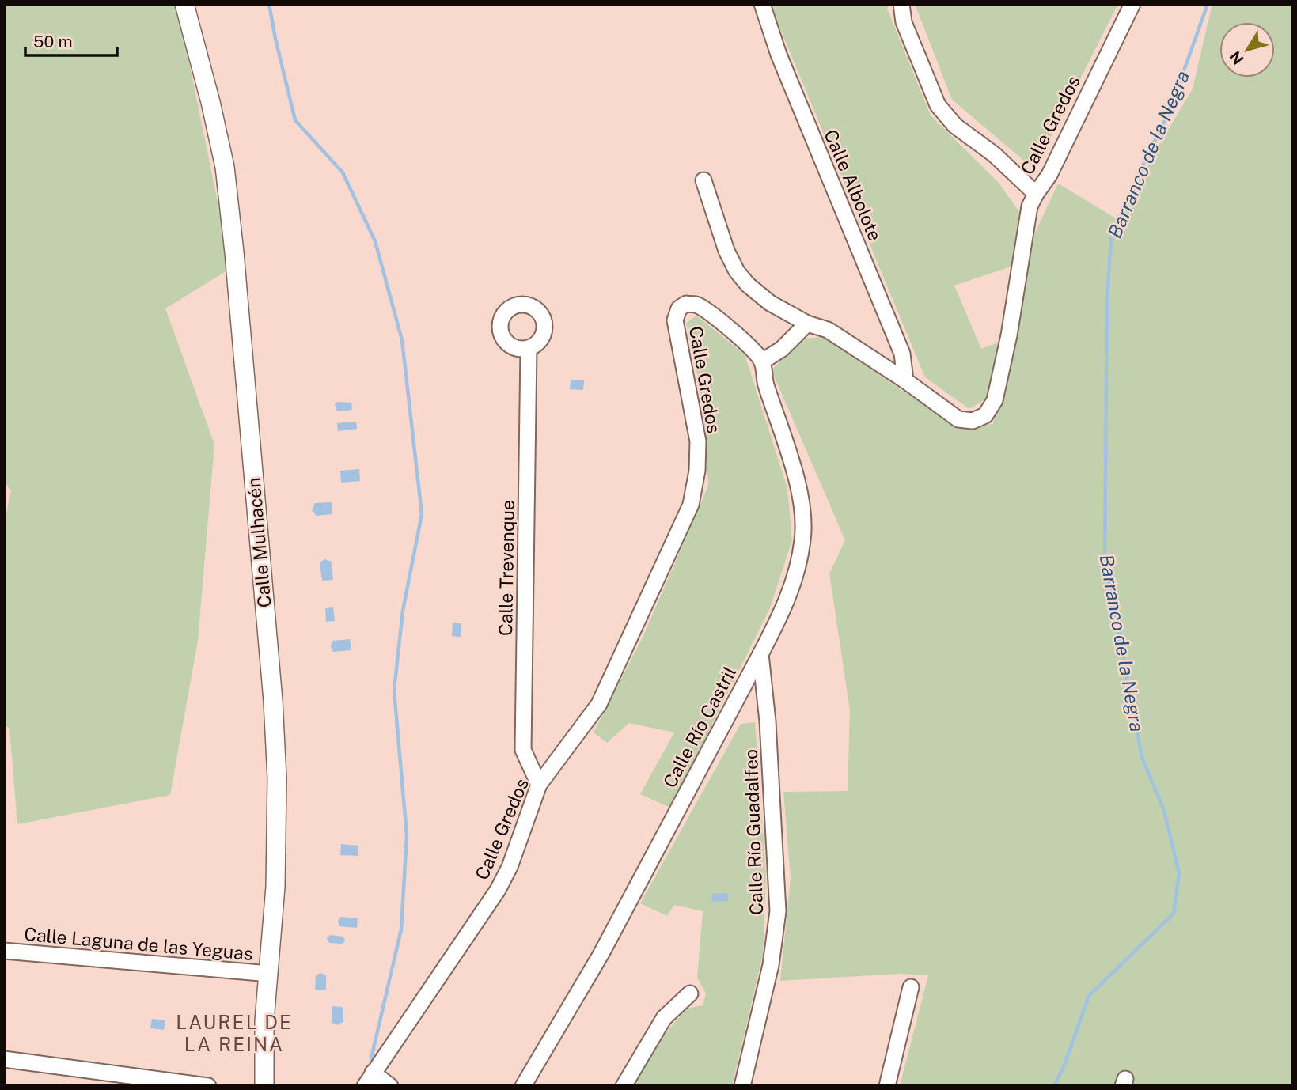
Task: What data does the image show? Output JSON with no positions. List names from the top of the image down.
{
  "streets": {
    "street": [
      "Calle Gredos",
      "Calle Albolote",
      "Calle Mulhacén",
      "Calle Trevenque",
      "Calle Río Castril",
      "Calle Río Guadalfeo",
      "Calle Laguna de las Yeguas"
    ]
  },
  "crossings": [
    ["Calle Gredos", "Calle Albolote"],
    ["Calle Gredos", "Calle Trevenque"],
    ["Calle Gredos", "Calle Río Castril"],
    ["Calle Mulhacén", "Calle Laguna de las Yeguas"],
    ["Calle Río Castril", "Calle Río Guadalfeo"]
  ],
  "districts": ["LAUREL DE LA REINA"],
  "water": ["Barranco de la Negra"],
  "scale_bar": "50 m",
  "north": "bottom left"
}
